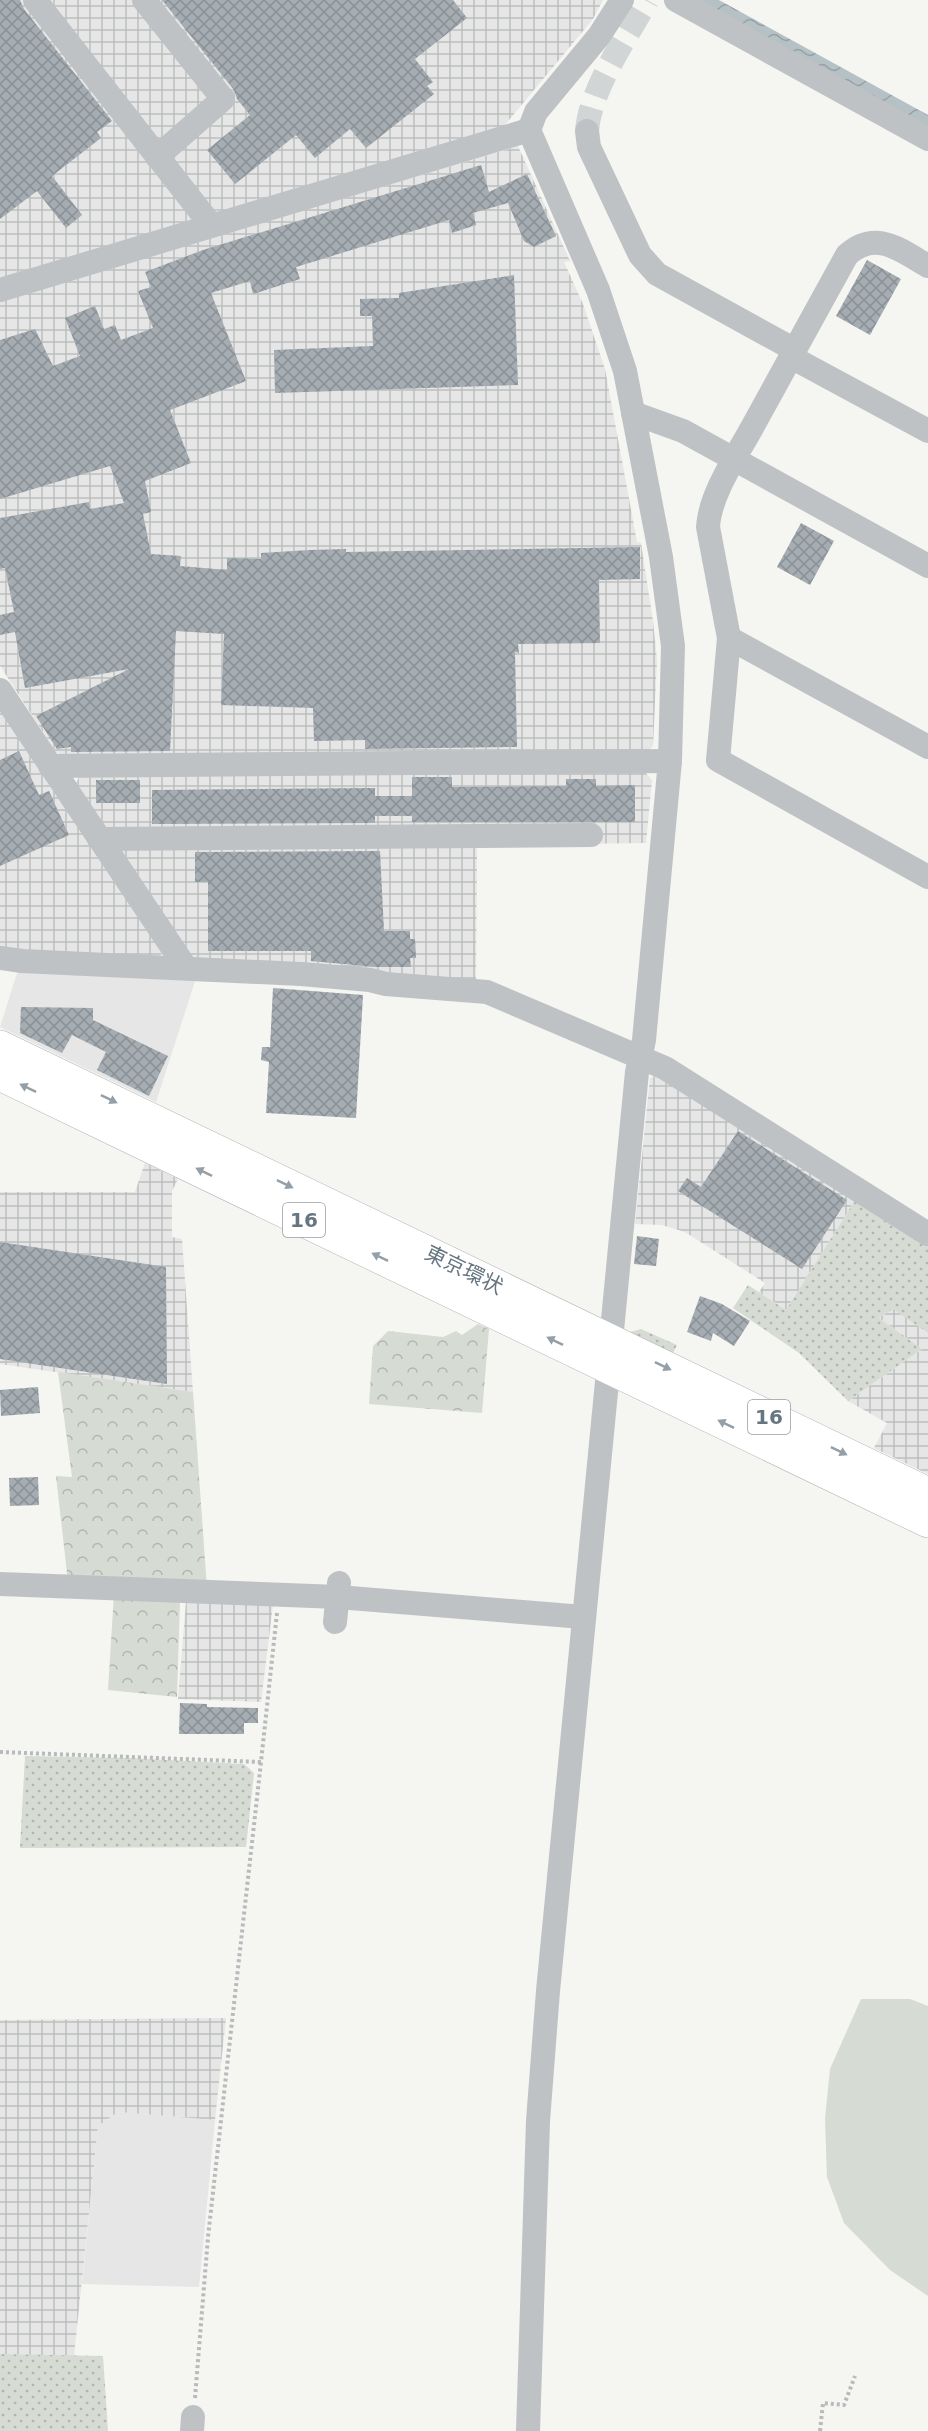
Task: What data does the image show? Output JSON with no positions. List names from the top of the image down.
{
  "streets": {
    "highway": ["16", "東京環状"]
  }
}
